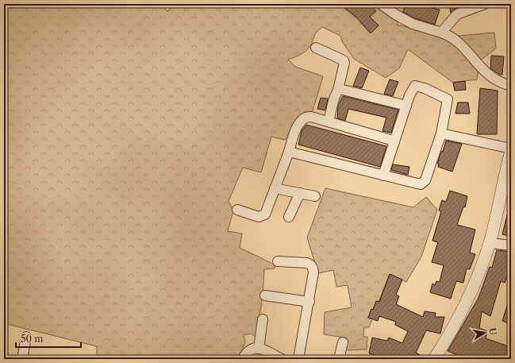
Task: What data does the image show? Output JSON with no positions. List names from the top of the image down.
{
  "scale_bar": "50 m",
  "north": "right"
}
